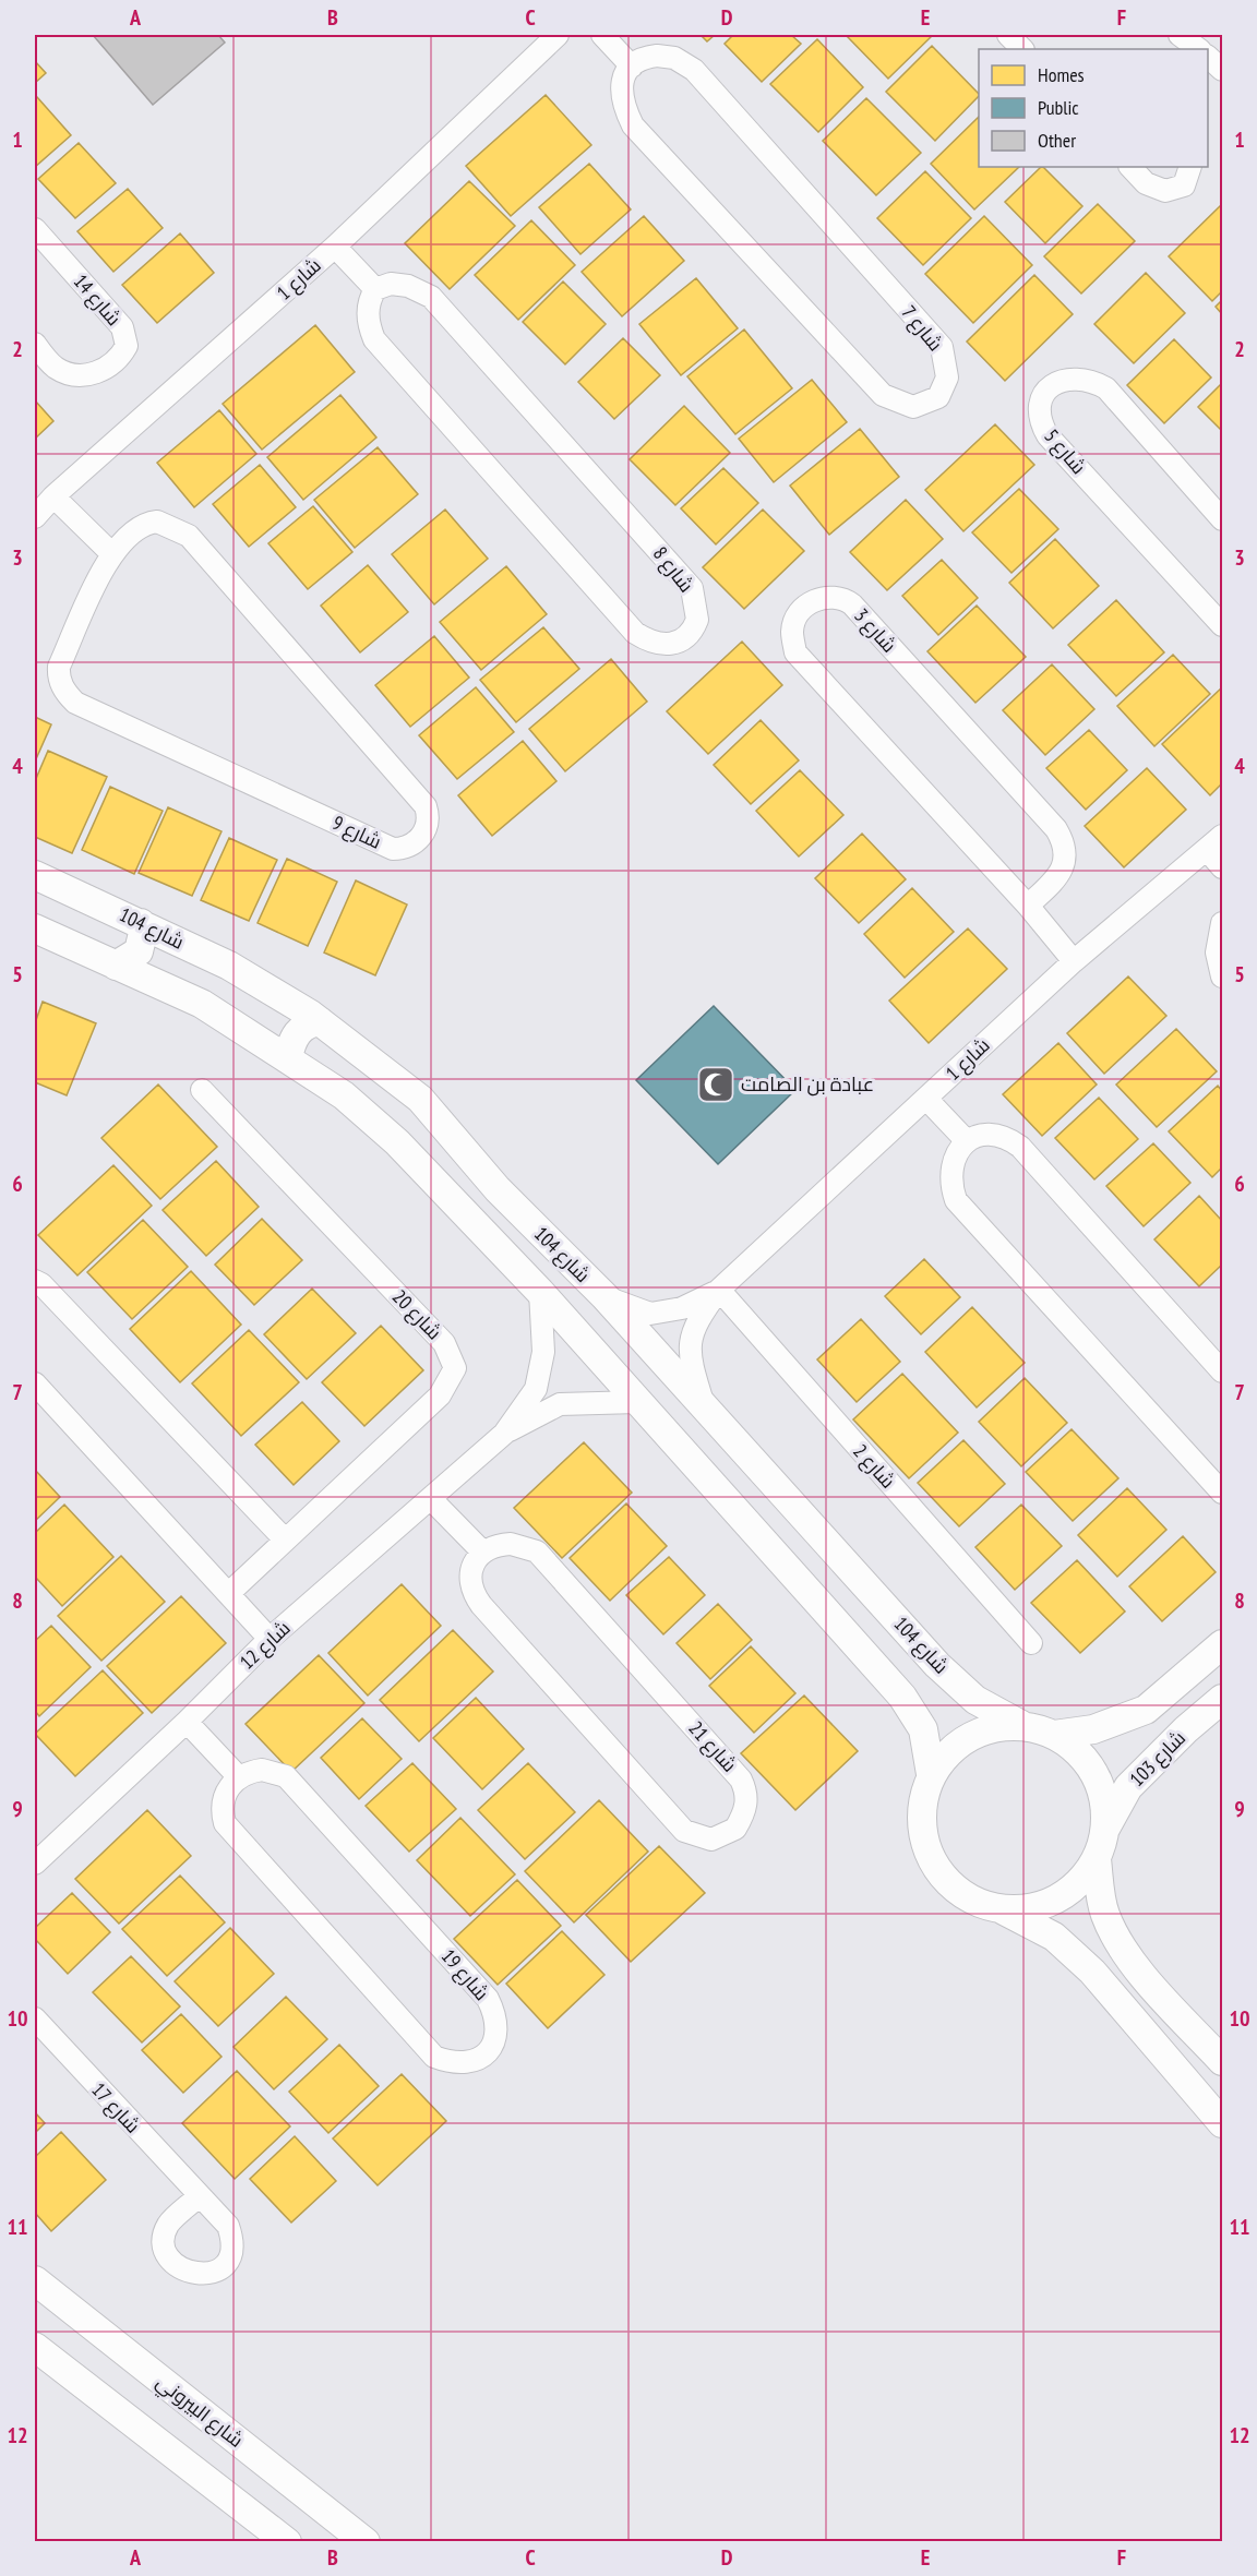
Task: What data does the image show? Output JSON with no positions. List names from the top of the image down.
{
  "streets": {
    "street": [
      "شارع 1",
      "شارع 14",
      "شارع 7",
      "شارع 5",
      "شارع 8",
      "شارع 3",
      "شارع 9",
      "شارع 104",
      "شارع 20",
      "شارع 2",
      "شارع 12",
      "شارع 21",
      "شارع 103",
      "شارع 19",
      "شارع 17",
      "شارع البيروني"
    ]
  },
  "crossings": [
    ["شارع 1", "شارع 3"],
    ["شارع 1", "شارع 104"],
    ["شارع 1", "شارع 2"],
    ["شارع 104", "شارع 12"],
    ["شارع 104", "شارع 103"]
  ],
  "places": {
    "mosque": ["عبادة بن الصامت"]
  },
  "legend": ["Homes", "Public", "Other"],
  "grid": {
    "columns": [
      "A",
      "B",
      "C",
      "D",
      "E",
      "F"
    ],
    "rows": [
      "1",
      "2",
      "3",
      "4",
      "5",
      "6",
      "7",
      "8",
      "9",
      "10",
      "11",
      "12"
    ]
  }
}
